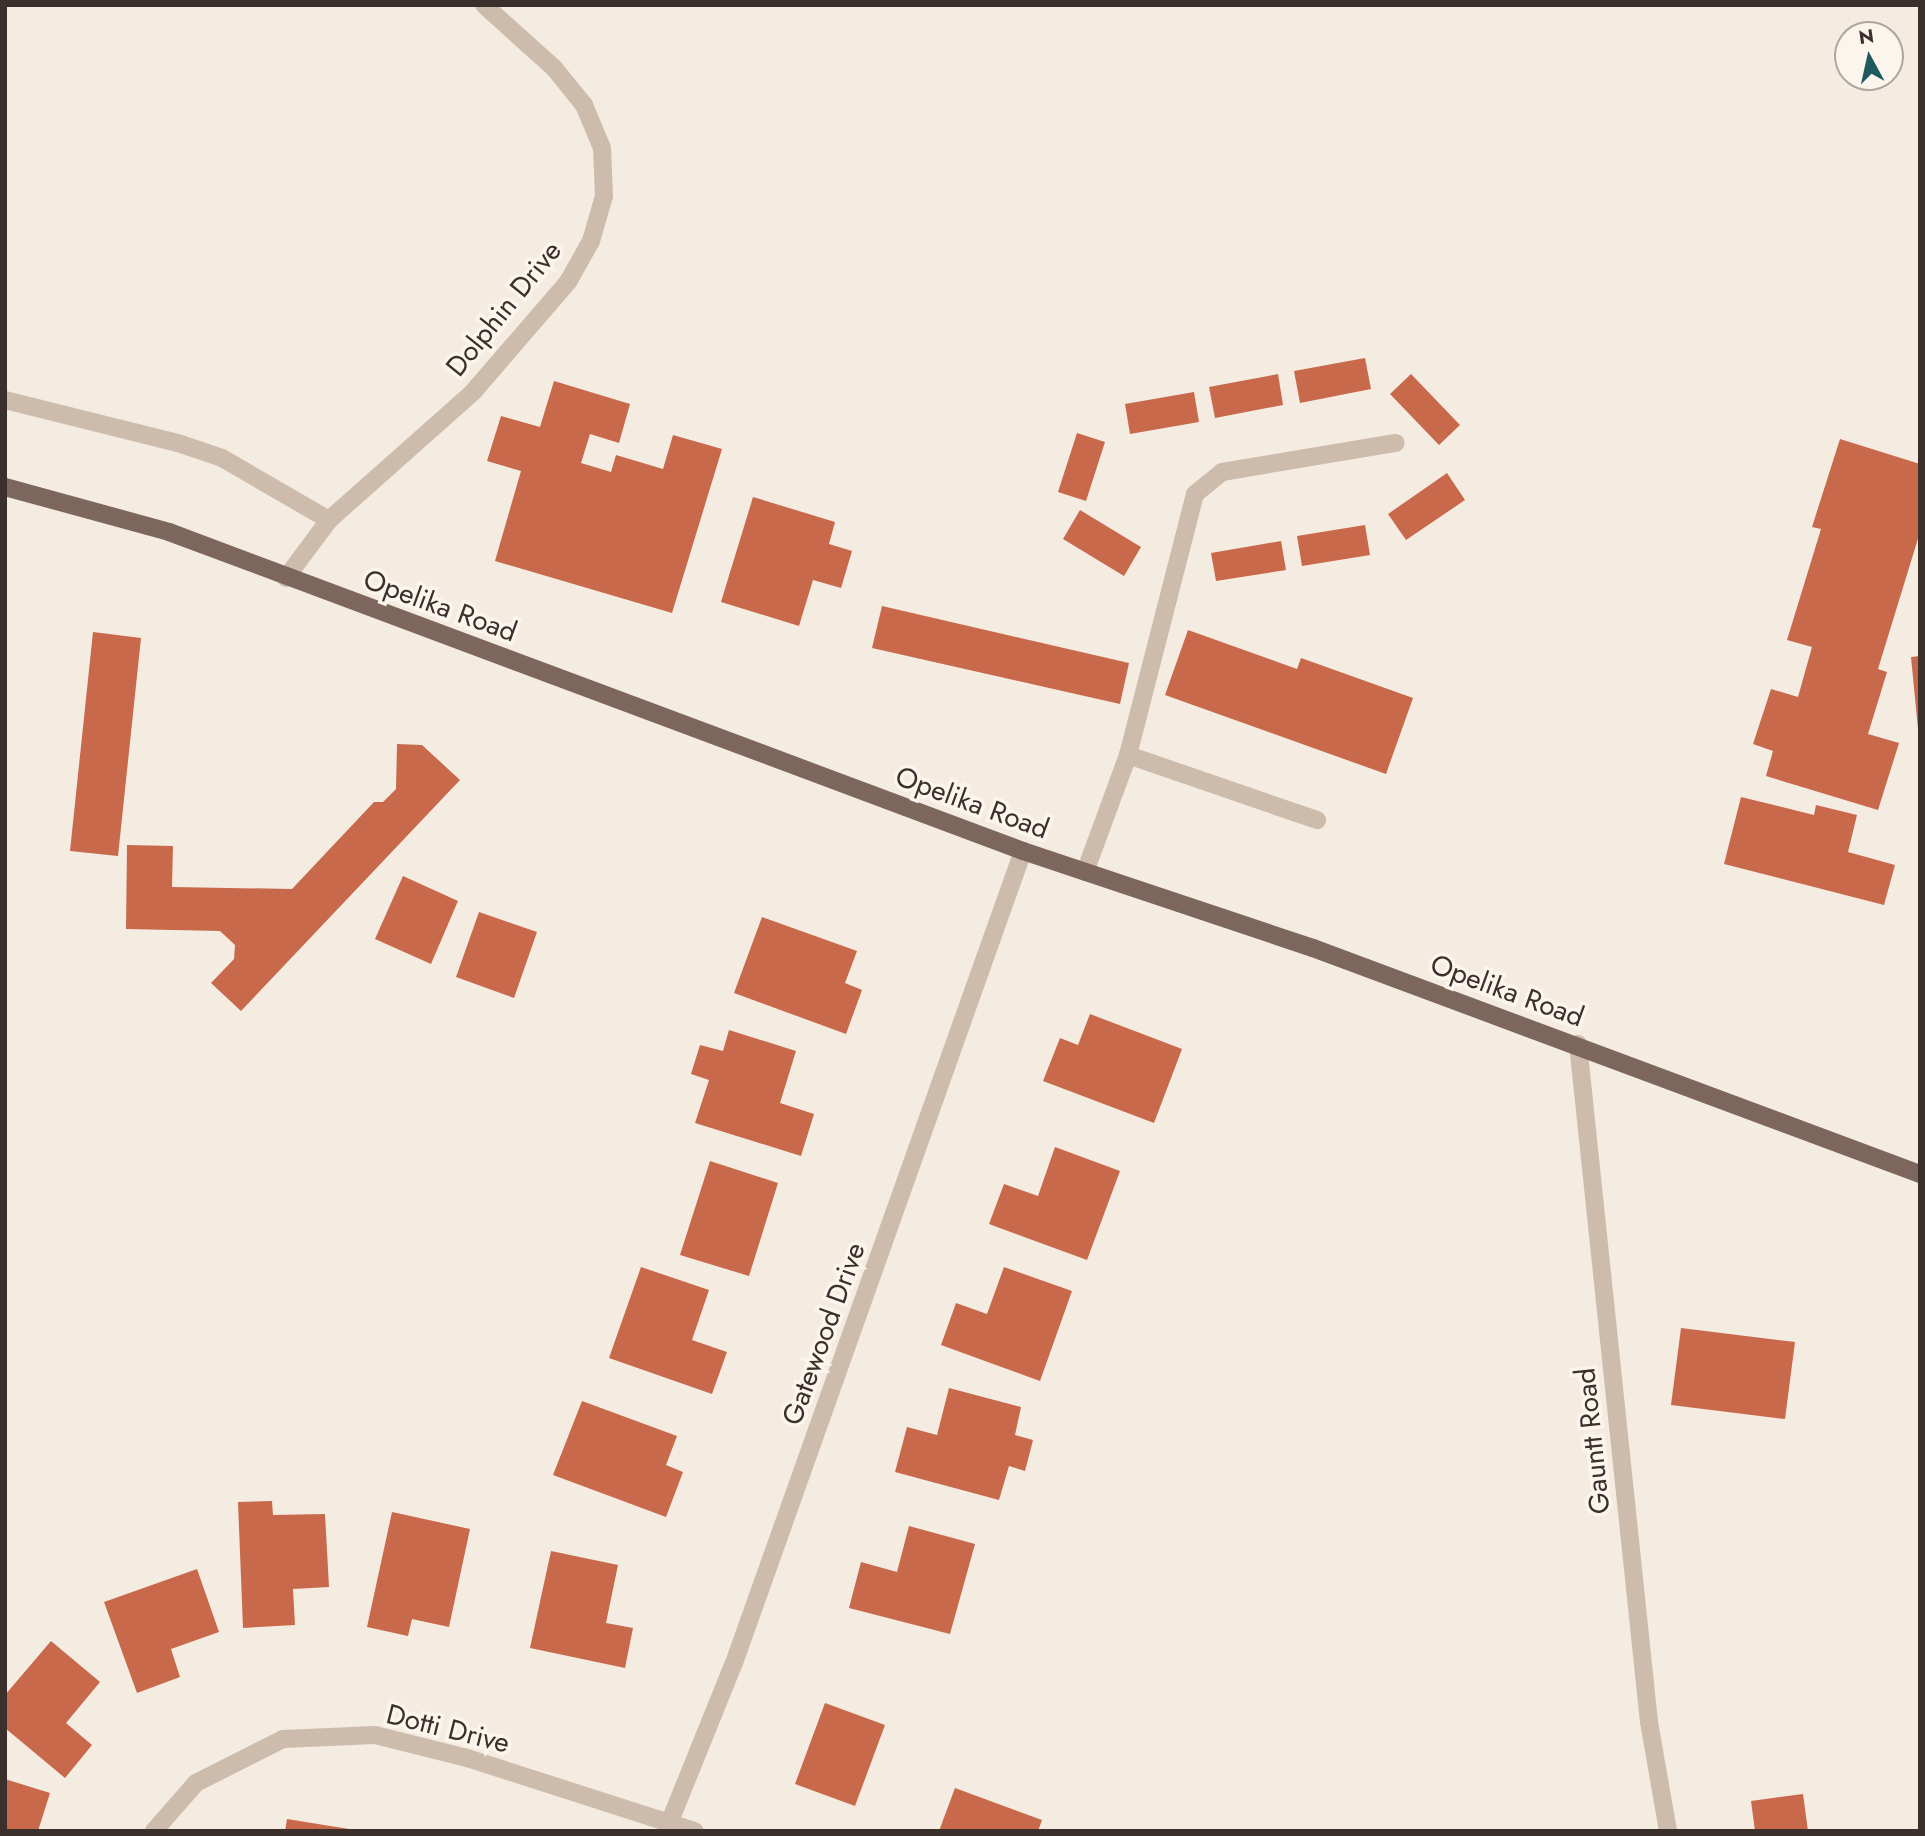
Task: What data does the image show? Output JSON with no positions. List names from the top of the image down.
{
  "streets": {
    "main road": ["Opelika Road"],
    "street": [
      "Dolphin Drive",
      "Gatewood Drive",
      "Gauntt Road",
      "Dotti Drive"
    ]
  },
  "crossings": [
    ["Dolphin Drive", "Opelika Road"],
    ["Opelika Road", "Gatewood Drive"],
    ["Opelika Road", "Gauntt Road"],
    ["Gatewood Drive", "Dotti Drive"]
  ],
  "north": "top"
}
